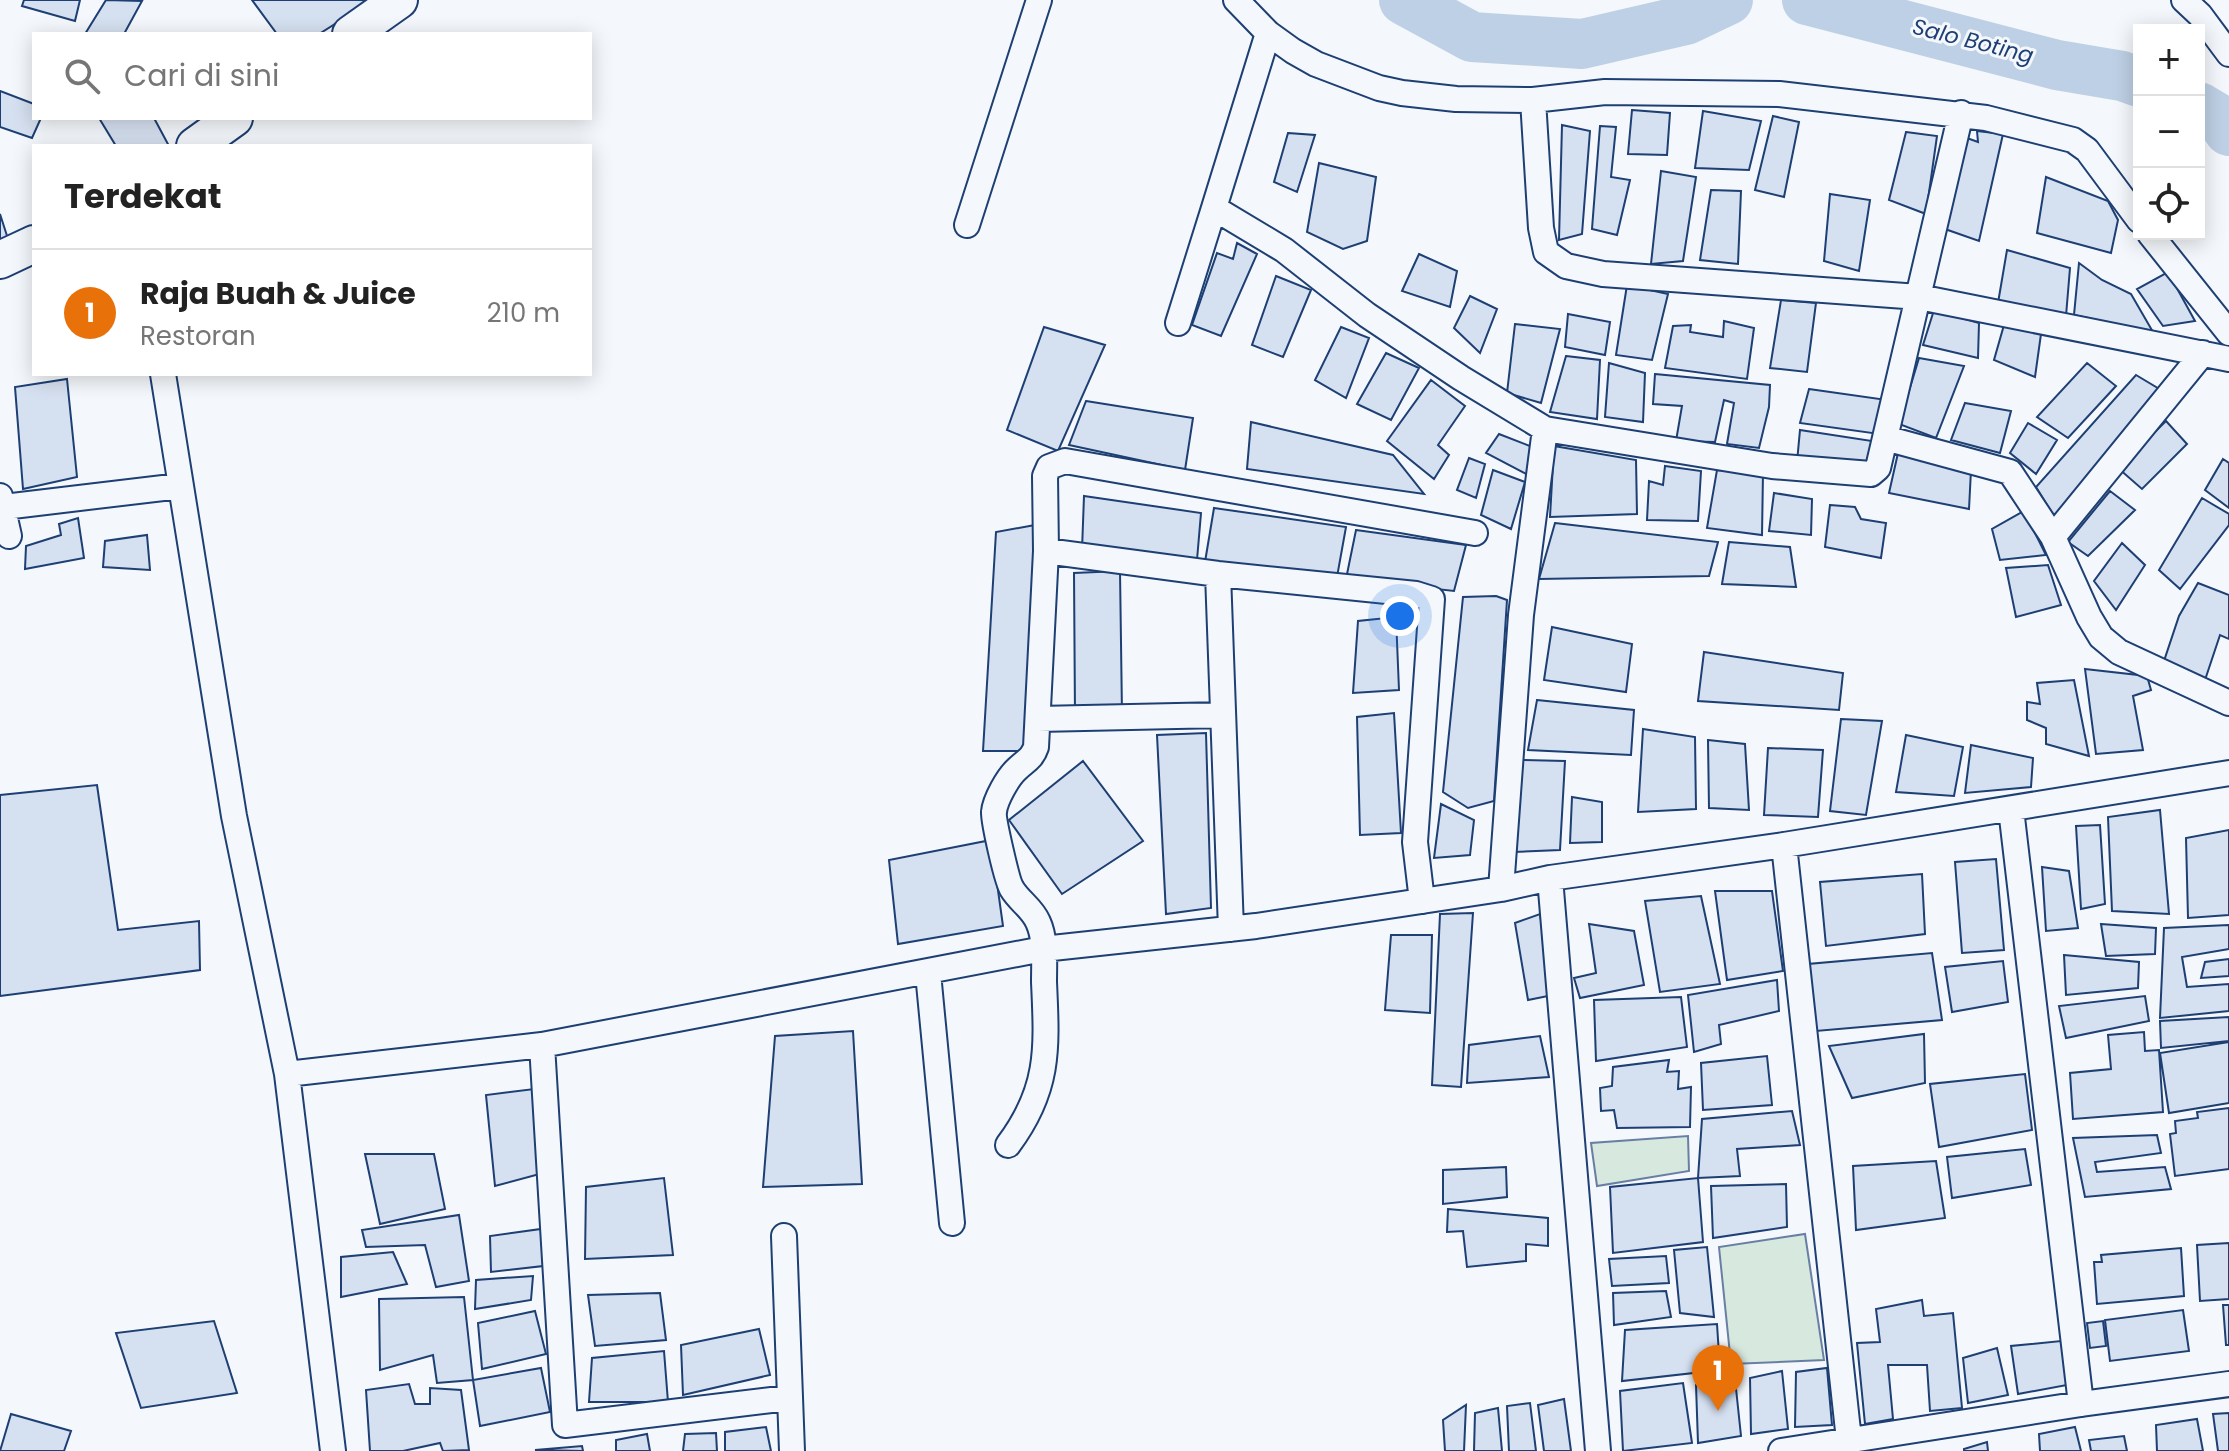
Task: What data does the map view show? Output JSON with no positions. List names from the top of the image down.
{
  "water": ["Salo Boting"],
  "page": {
    "map_buttons": ["+", "−"],
    "search": "Cari di sini",
    "heading": "Terdekat",
    "list": [
      {
        "mark": "1",
        "name": "Raja Buah & Juice",
        "note": "Restoran",
        "value": "210 m"
      }
    ],
    "pins": "1"
  }
}
